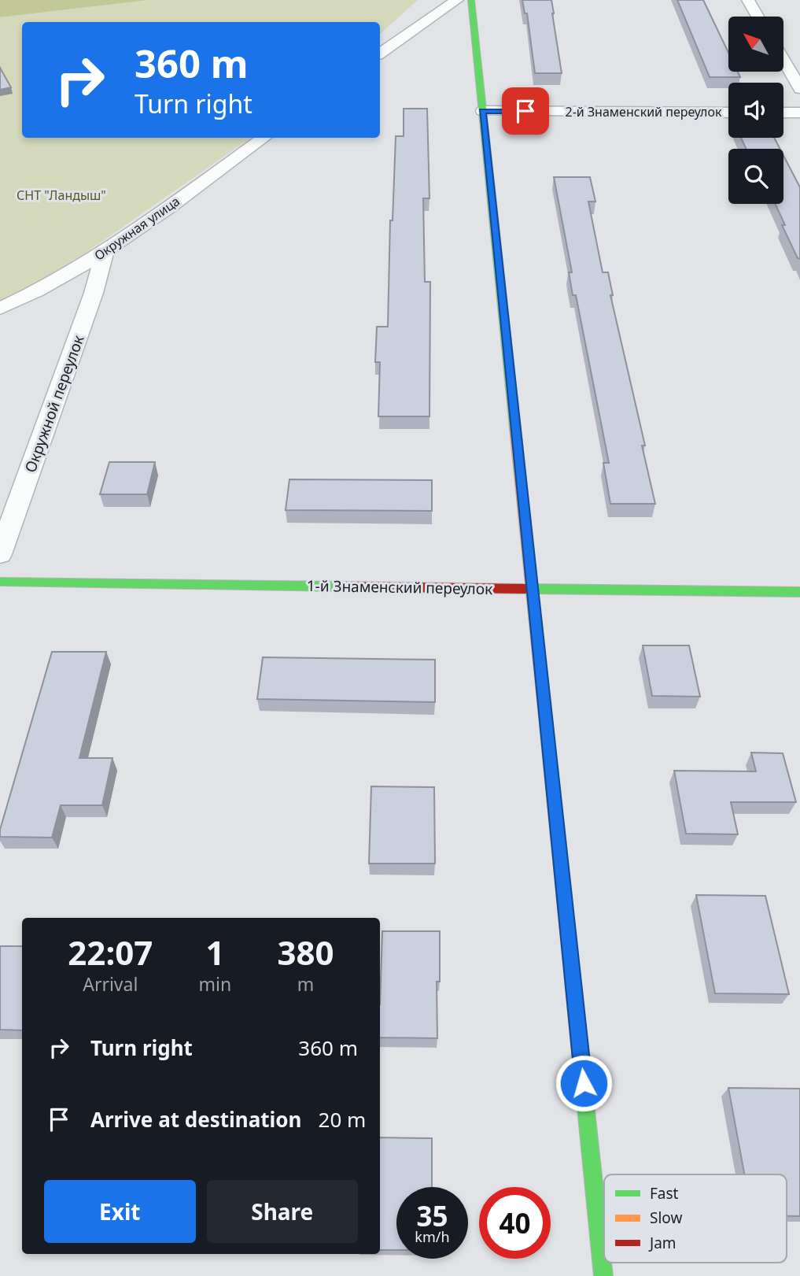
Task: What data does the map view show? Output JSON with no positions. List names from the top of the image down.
{
  "streets": {
    "street": [
      "2-й Знаменский переулок",
      "Окружная улица",
      "Окружной переулок",
      "1-й Знаменский переулок"
    ]
  },
  "crossings": [
    ["Окружная улица", "Окружной переулок"]
  ],
  "parks": ["СНТ \"Ландыш\""],
  "legend": ["Fast", "Slow", "Jam"],
  "north": "top left",
  "page": {
    "turn": ["360 m", "Turn right"],
    "eta": [
      "22:07",
      "Arrival",
      "1",
      "min",
      "380",
      "m"
    ],
    "list": [
      {
        "name": "Turn right",
        "value": "360 m"
      },
      {
        "name": "Arrive at destination",
        "value": "20 m"
      }
    ],
    "buttons": ["Exit", "Share"],
    "speed": "35 km/h",
    "limit": "40"
  }
}
